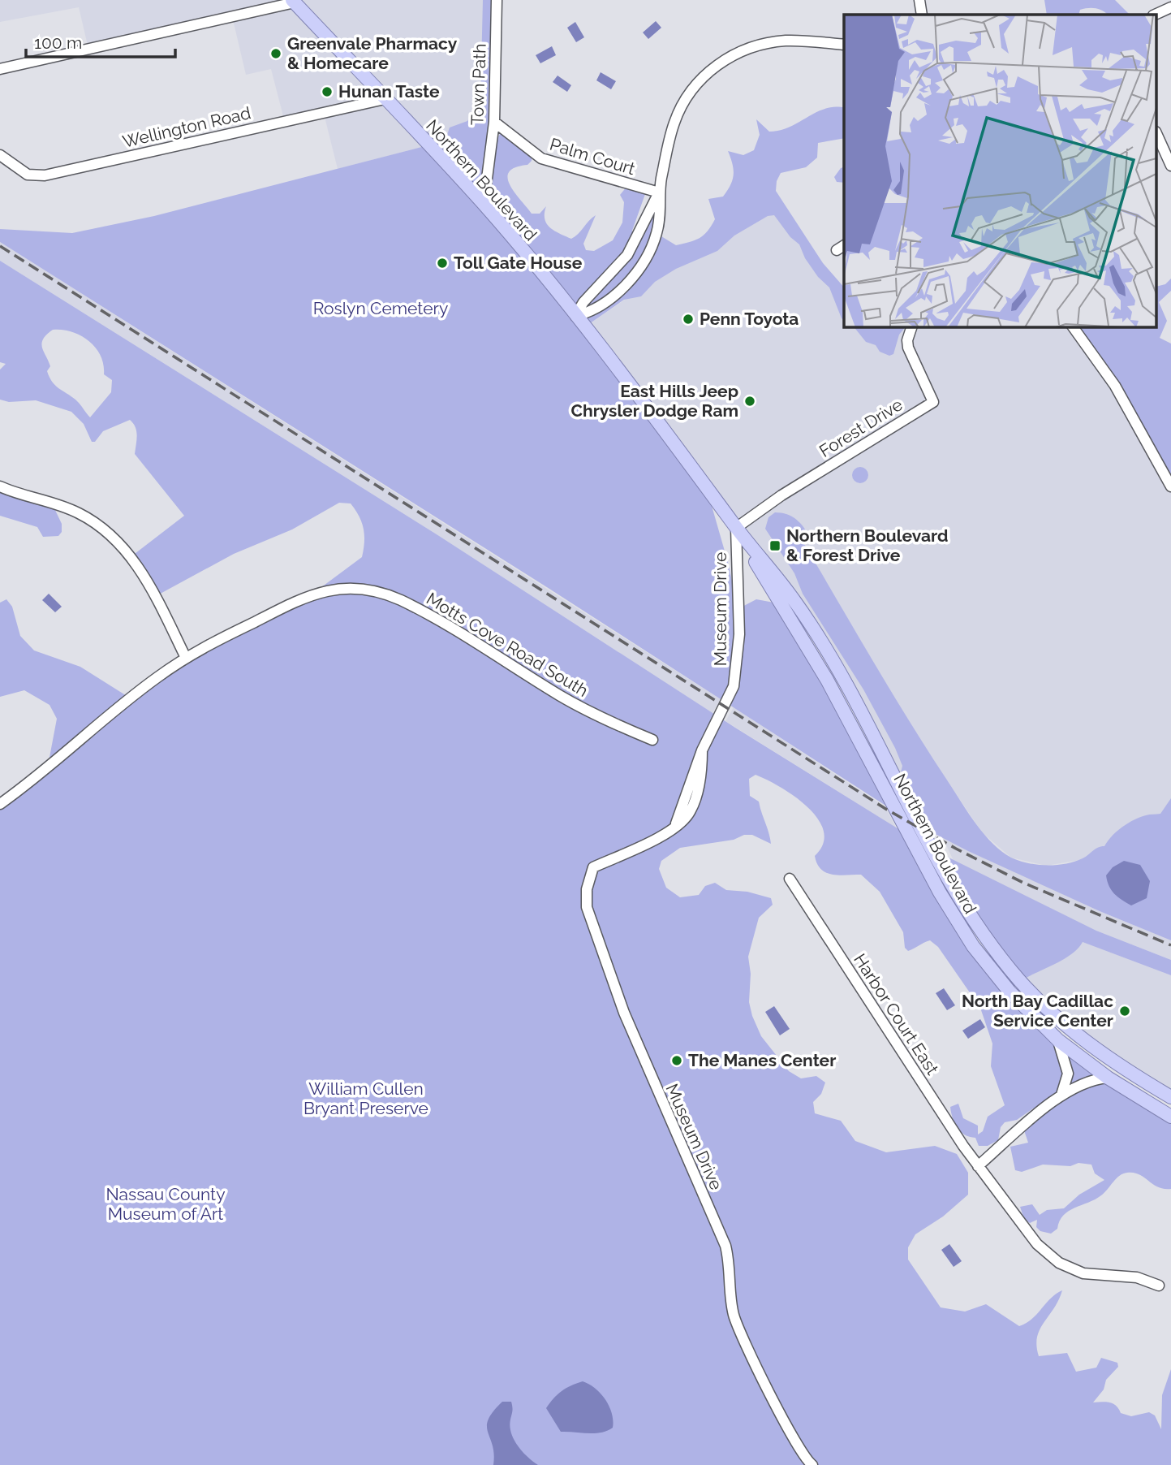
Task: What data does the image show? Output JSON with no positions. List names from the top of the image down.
{
  "streets": {
    "main road": ["Northern Boulevard"],
    "street": [
      "Town Path",
      "Wellington Road",
      "Palm Court",
      "Forest Drive",
      "Museum Drive",
      "Motts Cove Road South",
      "Harbor Court East"
    ]
  },
  "crossings": [
    ["Town Path", "Palm Court"],
    ["Town Path", "Northern Boulevard"],
    ["Wellington Road", "Northern Boulevard"],
    ["Northern Boulevard", "Forest Drive"],
    ["Northern Boulevard", "Museum Drive"],
    ["Forest Drive", "Museum Drive"]
  ],
  "parks": ["Roslyn Cemetery", "William Cullen Bryant Preserve", "Nassau County Museum of Art"],
  "places": {
    "other": [
      "Greenvale Pharmacy & Homecare",
      "Hunan Taste",
      "Toll Gate House",
      "Penn Toyota",
      "East Hills Jeep Chrysler Dodge Ram",
      "North Bay Cadillac Service Center",
      "The Manes Center"
    ],
    "transit": ["Northern Boulevard & Forest Drive"]
  },
  "scale_bar": "100 m"
}
